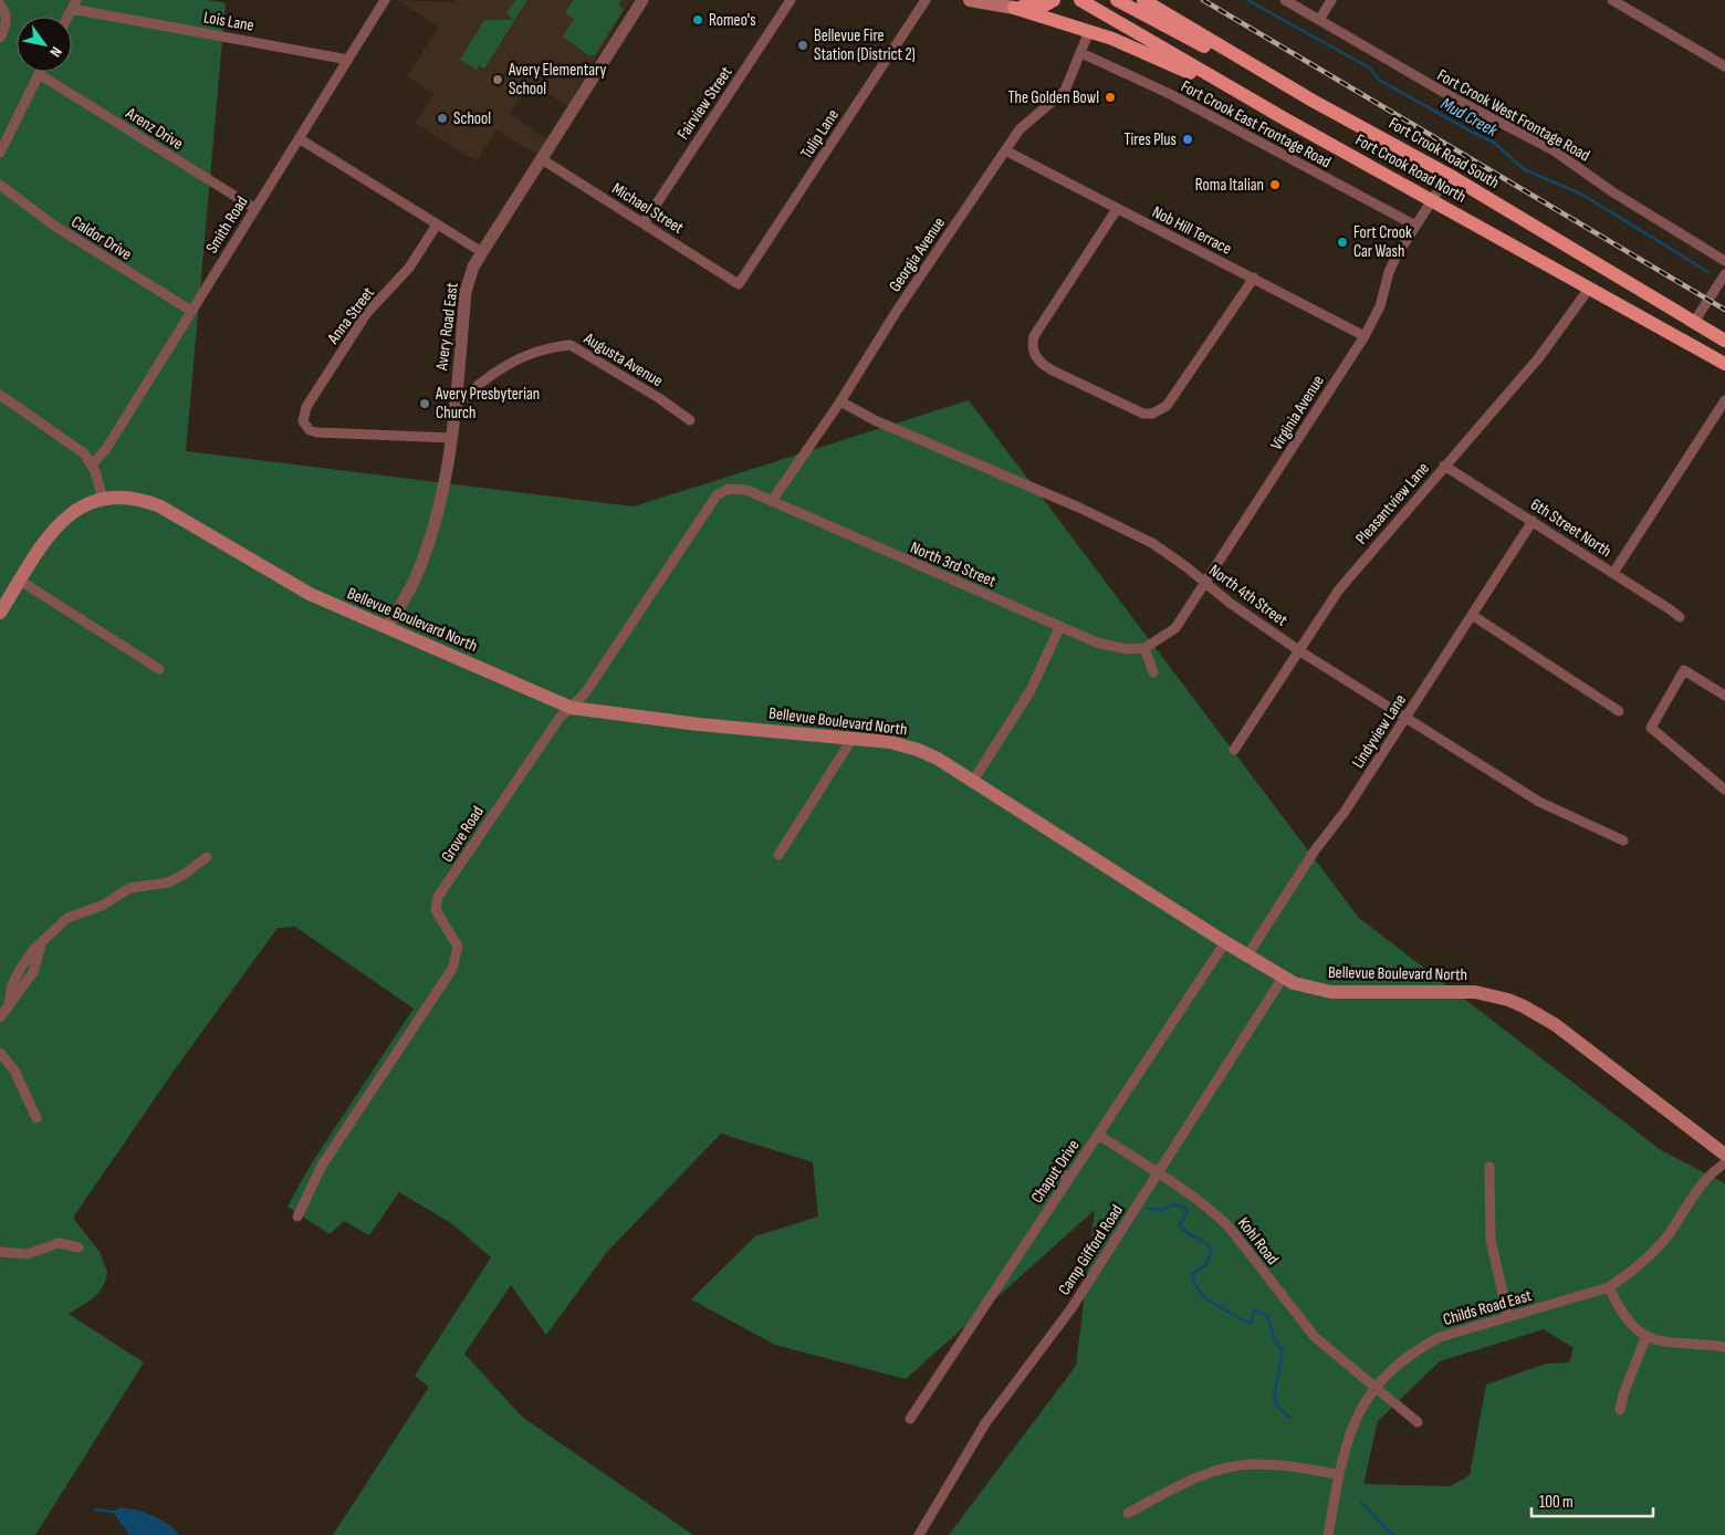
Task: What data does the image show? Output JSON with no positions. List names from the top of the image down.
{
  "streets": {
    "main road": ["Fort Crook Road South", "Fort Crook Road North", "Bellevue Boulevard North"],
    "street": [
      "Lois Lane",
      "Fairview Street",
      "Fort Crook West Frontage Road",
      "Fort Crook East Frontage Road",
      "Arenz Drive",
      "Tulip Lane",
      "Michael Street",
      "Smith Road",
      "Nob Hill Terrace",
      "Caldor Drive",
      "Georgia Avenue",
      "Anna Street",
      "Avery Road East",
      "Augusta Avenue",
      "Virginia Avenue",
      "Pleasantview Lane",
      "6th Street North",
      "North 3rd Street",
      "North 4th Street",
      "Lindyview Lane",
      "Grove Road",
      "Chaput Drive",
      "Kohl Road",
      "Camp Gifford Road",
      "Childs Road East"
    ]
  },
  "crossings": [
    ["Lois Lane", "Smith Road"],
    ["Fairview Street", "Michael Street"],
    ["Fort Crook East Frontage Road", "Georgia Avenue"],
    ["Fort Crook East Frontage Road", "Virginia Avenue"],
    ["Arenz Drive", "Smith Road"],
    ["Tulip Lane", "Michael Street"],
    ["Fort Crook Road South", "Virginia Avenue"],
    ["Fort Crook Road North", "Virginia Avenue"],
    ["Fort Crook Road North", "Pleasantview Lane"],
    ["Michael Street", "Avery Road East"],
    ["Smith Road", "Caldor Drive"],
    ["Nob Hill Terrace", "Georgia Avenue"],
    ["Nob Hill Terrace", "Virginia Avenue"],
    ["Georgia Avenue", "North 3rd Street"],
    ["Georgia Avenue", "North 4th Street"],
    ["Anna Street", "Avery Road East"],
    ["Avery Road East", "Augusta Avenue"],
    ["Avery Road East", "Bellevue Boulevard North"],
    ["Virginia Avenue", "North 3rd Street"],
    ["Virginia Avenue", "North 4th Street"],
    ["Pleasantview Lane", "6th Street North"],
    ["Pleasantview Lane", "North 4th Street"],
    ["6th Street North", "Lindyview Lane"],
    ["North 3rd Street", "Grove Road"],
    ["North 4th Street", "Lindyview Lane"],
    ["Bellevue Boulevard North", "Lindyview Lane"],
    ["Bellevue Boulevard North", "Grove Road"],
    ["Bellevue Boulevard North", "Chaput Drive"],
    ["Bellevue Boulevard North", "Camp Gifford Road"],
    ["Chaput Drive", "Kohl Road"],
    ["Kohl Road", "Camp Gifford Road"],
    ["Kohl Road", "Childs Road East"]
  ],
  "water": ["Mud Creek"],
  "places": [
    "Romeo's",
    "Bellevue Fire Station (District 2)",
    "Avery Elementary School",
    "The Golden Bowl",
    "School",
    "Tires Plus",
    "Roma Italian",
    "Fort Crook Car Wash",
    "Avery Presbyterian Church"
  ],
  "scale_bar": "100 m",
  "north": "bottom right"
}
